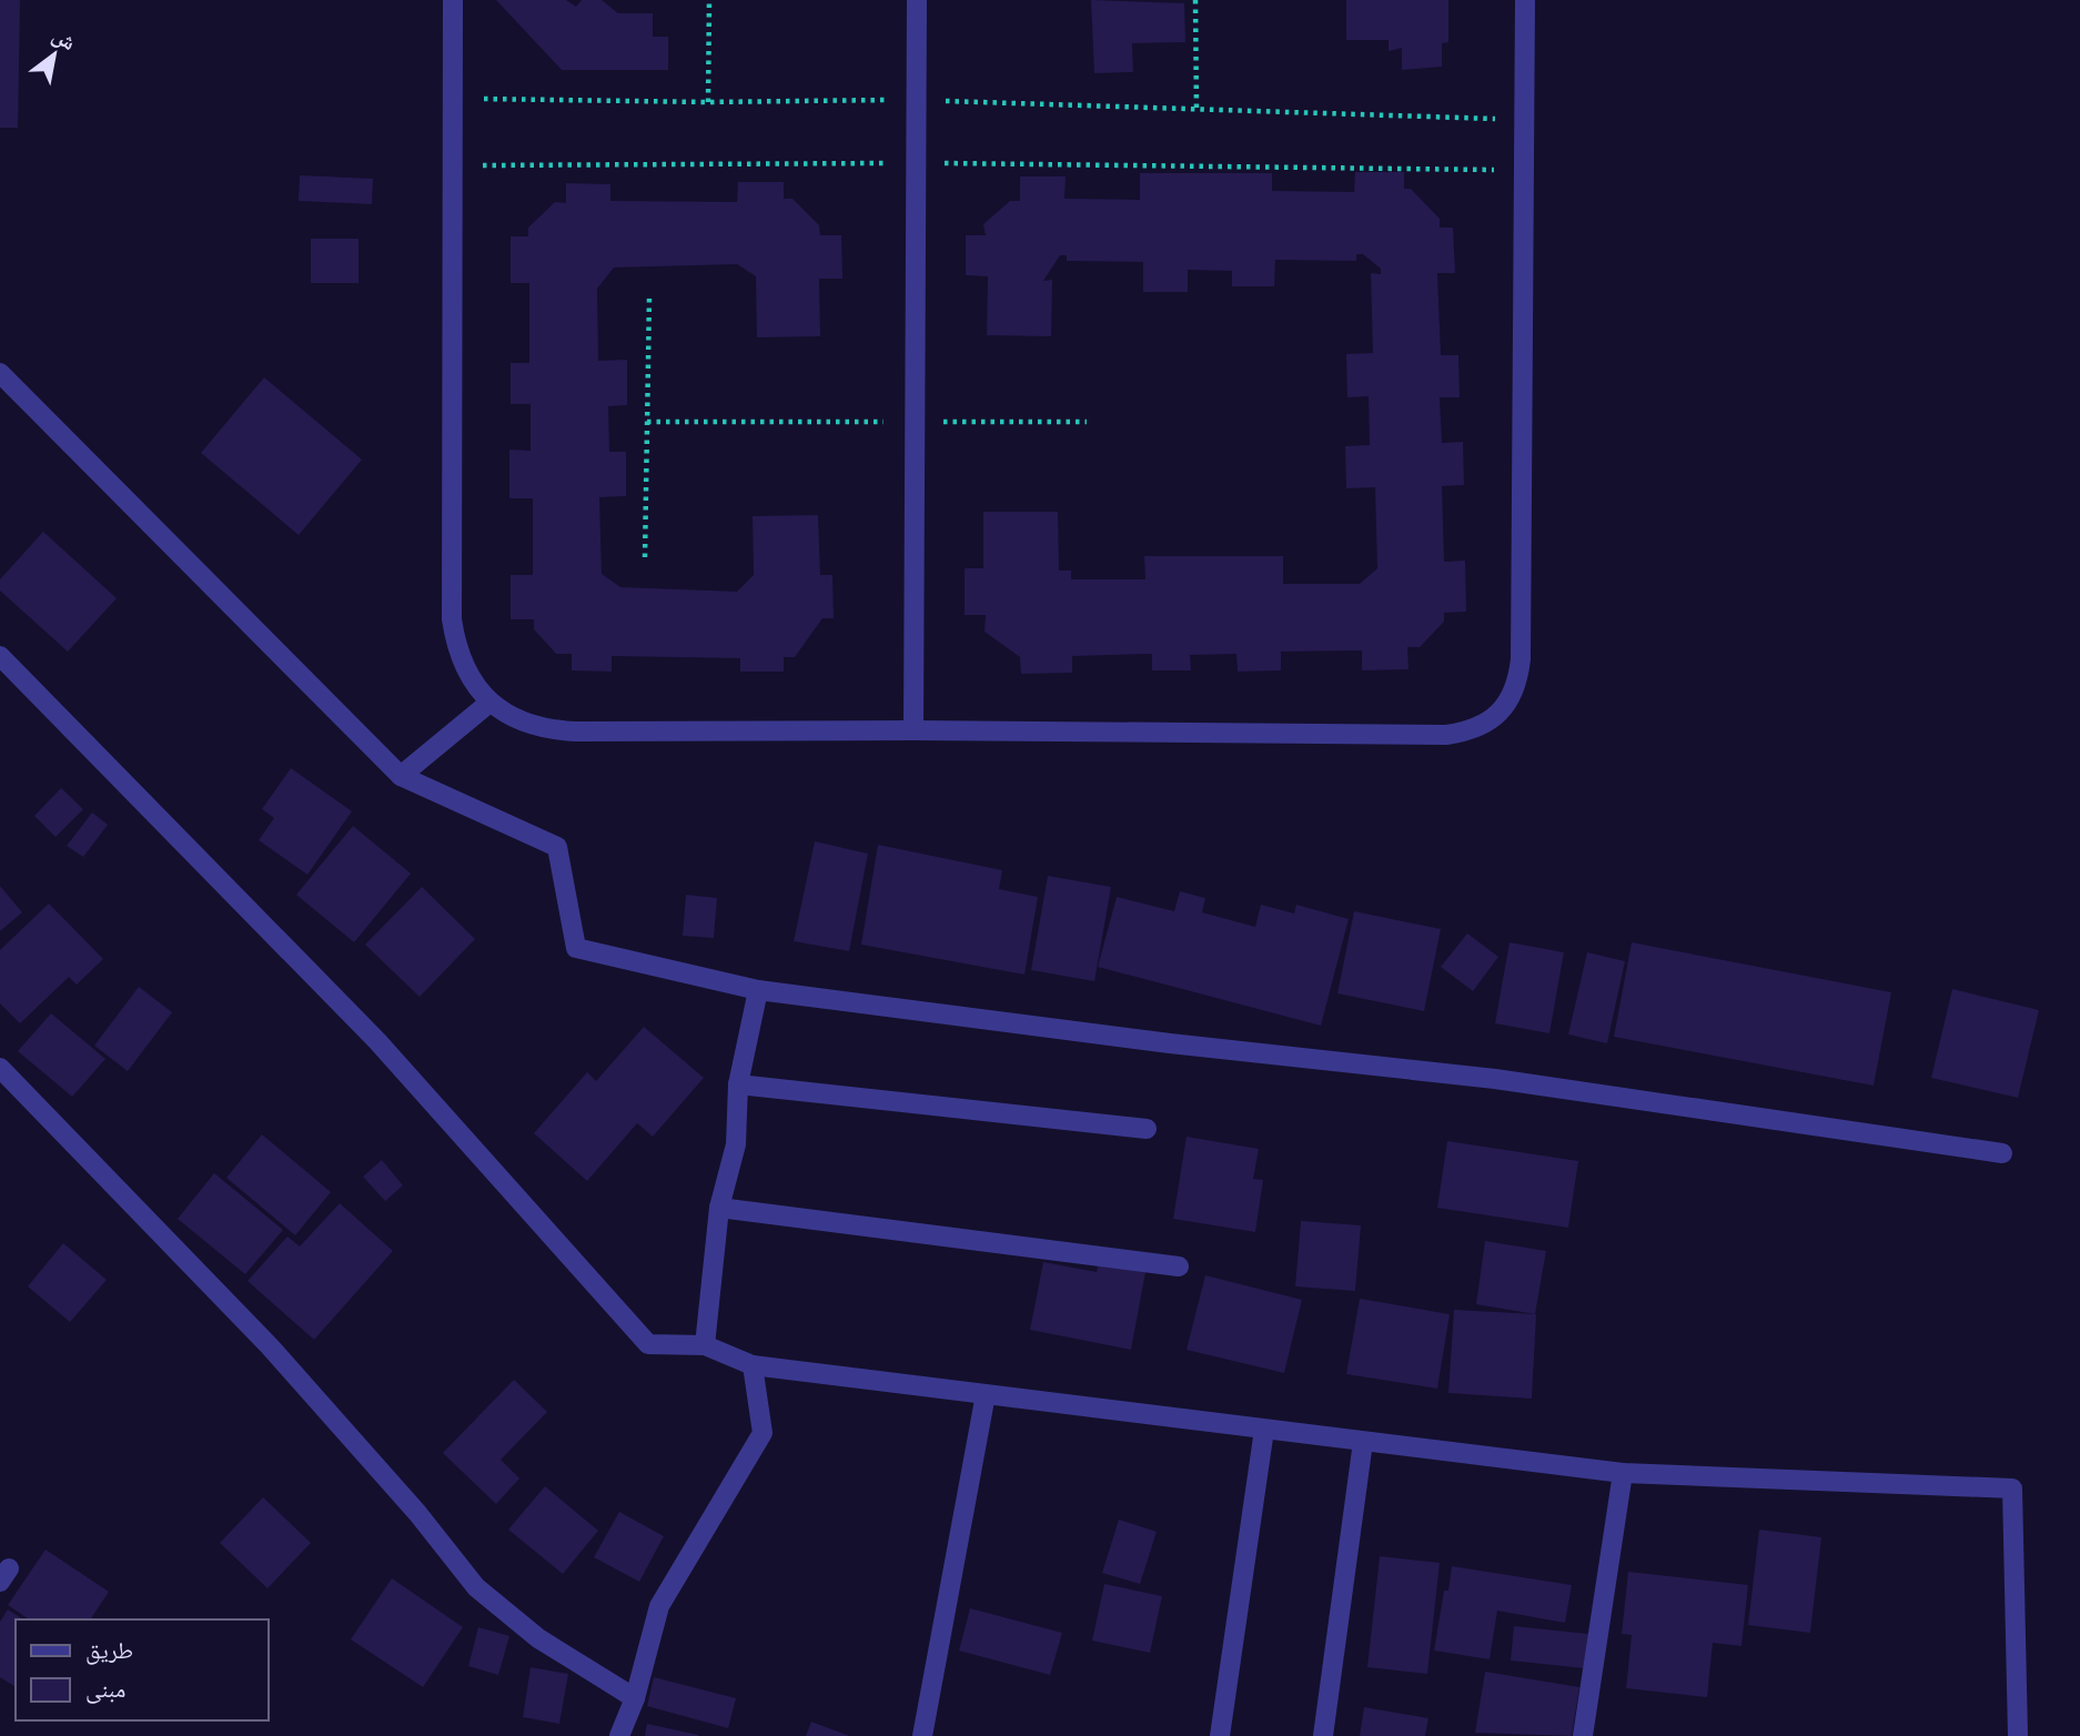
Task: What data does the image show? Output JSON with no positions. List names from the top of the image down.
{
  "legend": ["طريق", "مبنى"],
  "north": "top right"
}
